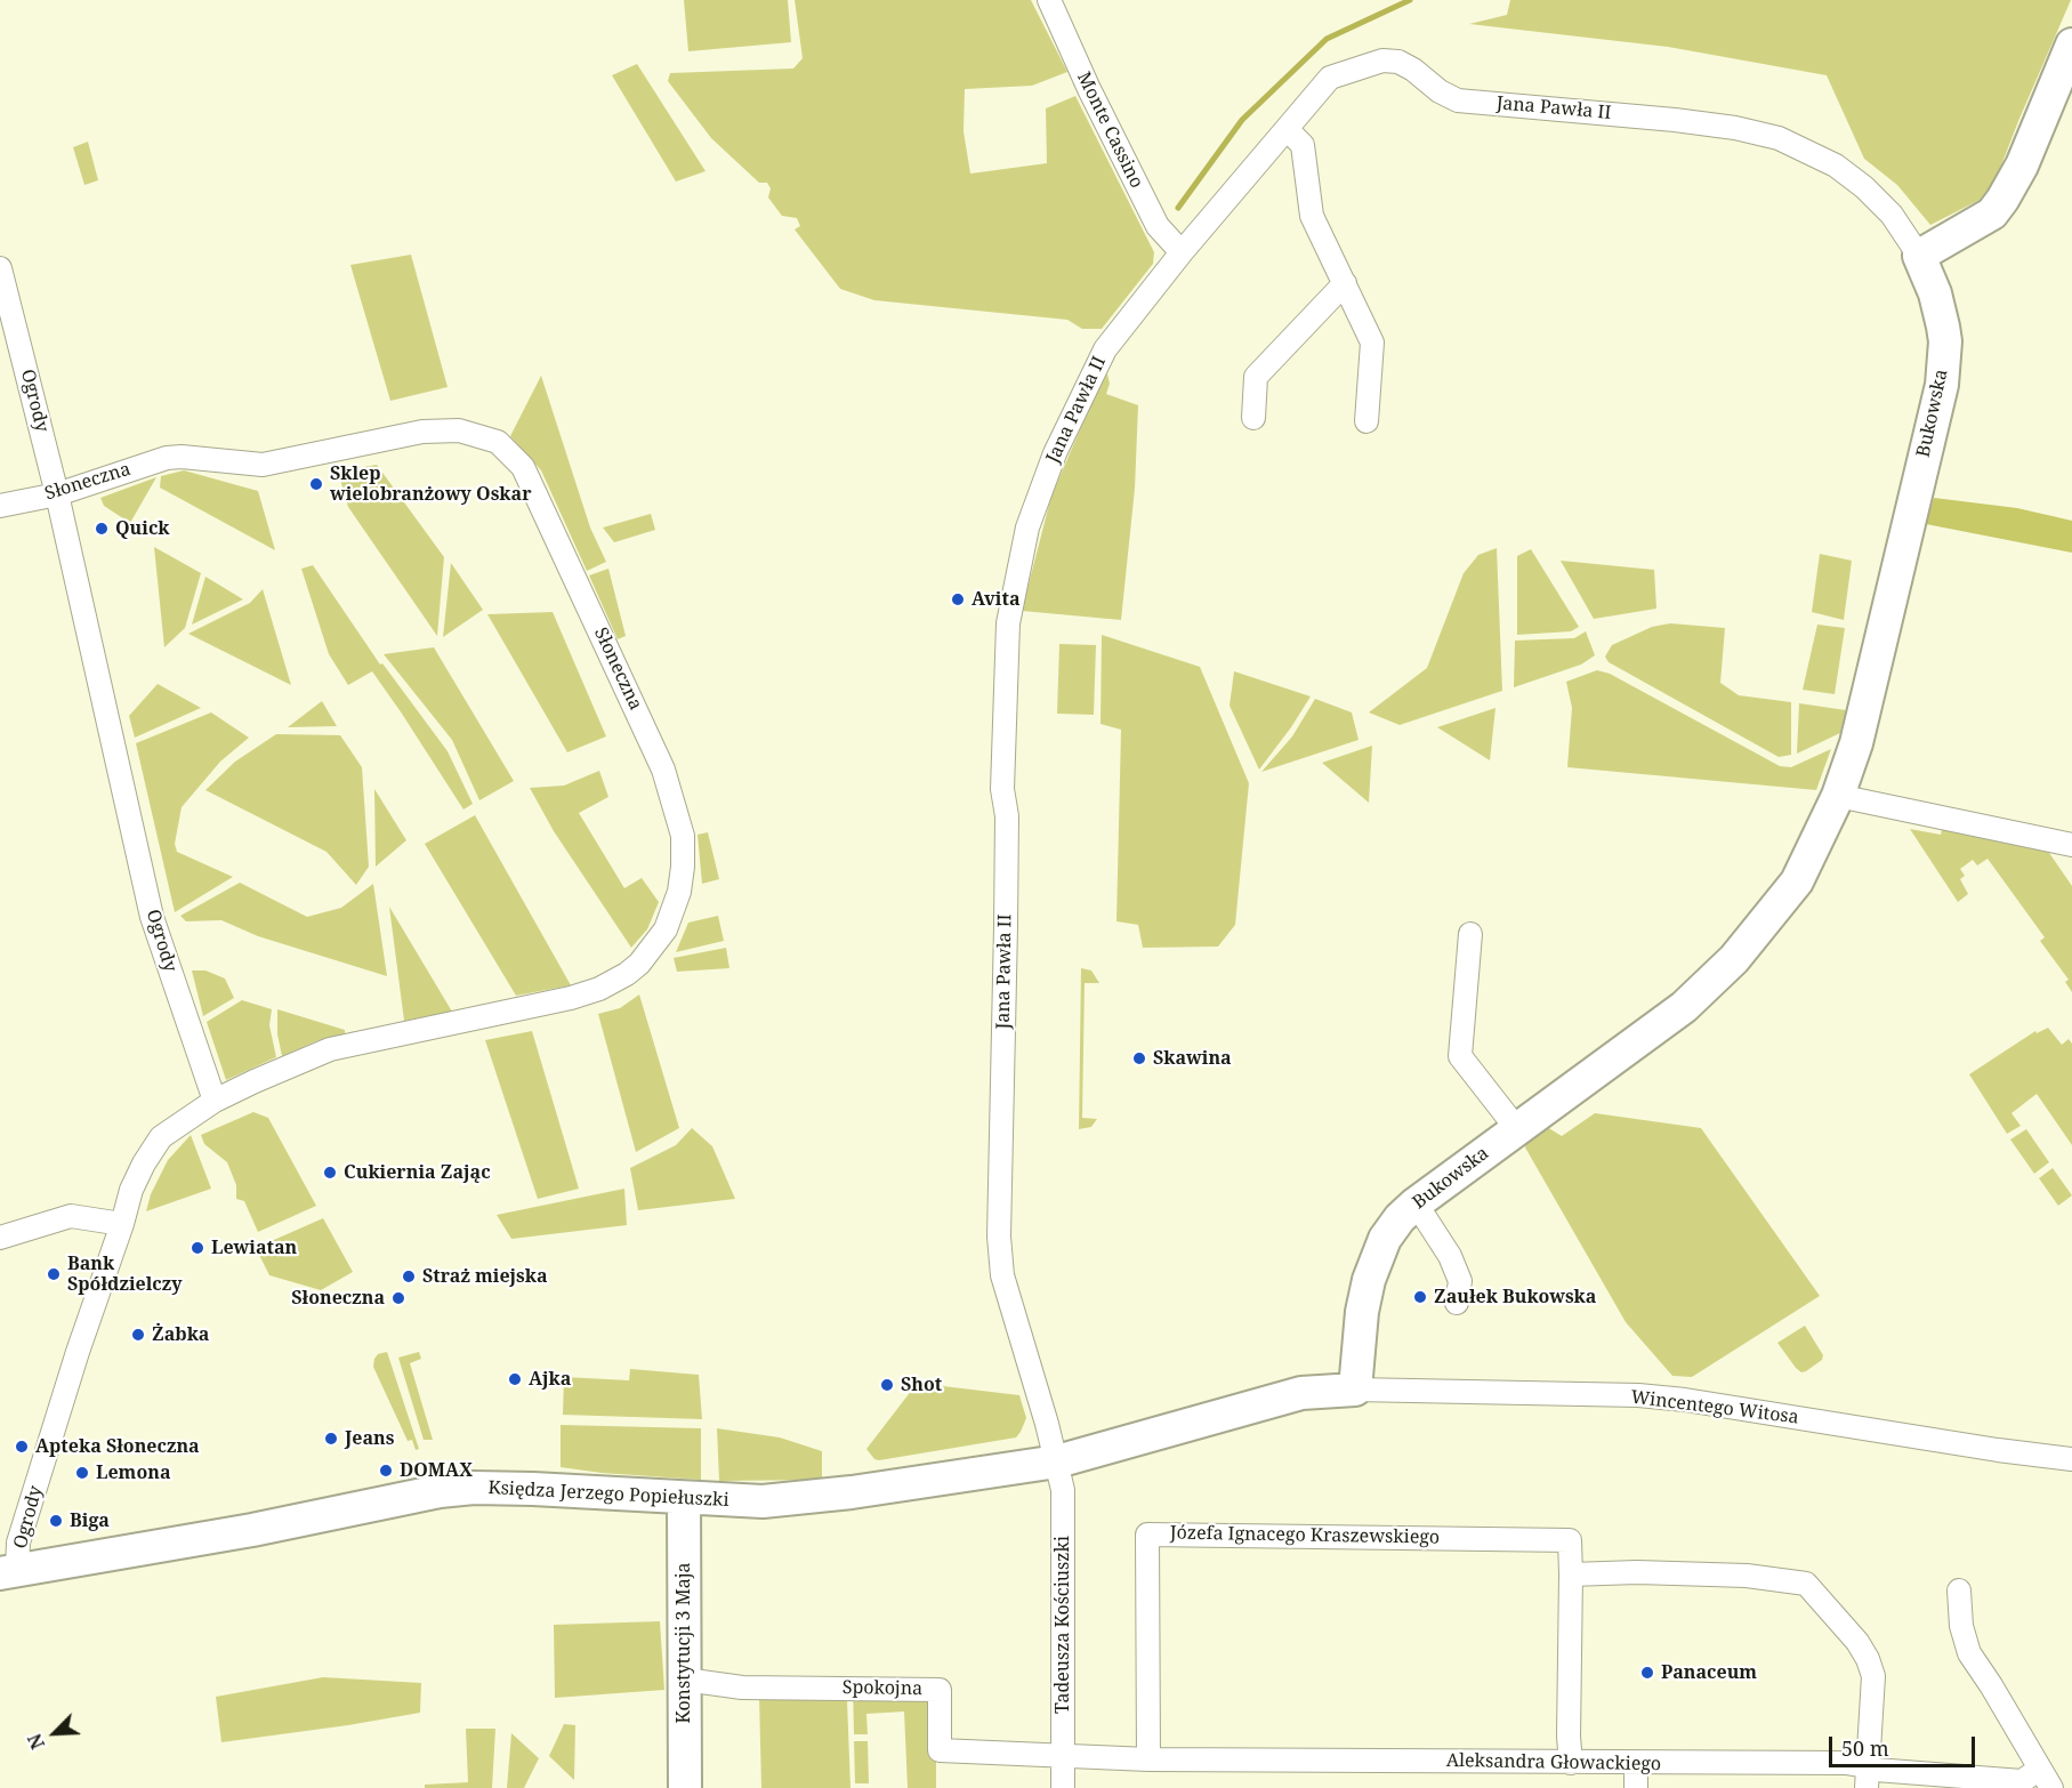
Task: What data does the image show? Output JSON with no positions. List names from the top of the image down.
{
  "streets": {
    "street": [
      "Jana Pawła II",
      "Monte Cassino",
      "Ogrody",
      "Bukowska",
      "Słoneczna",
      "Wincentego Witosa",
      "Księdza Jerzego Popiełuszki",
      "Józefa Ignacego Kraszewskiego",
      "Tadeusza Kościuszki",
      "Konstytucji 3 Maja",
      "Spokojna",
      "Aleksandra Głowackiego"
    ]
  },
  "crossings": [
    ["Jana Pawła II", "Monte Cassino"],
    ["Jana Pawła II", "Bukowska"],
    ["Jana Pawła II", "Księdza Jerzego Popiełuszki"],
    ["Jana Pawła II", "Tadeusza Kościuszki"],
    ["Ogrody", "Słoneczna"],
    ["Ogrody", "Księdza Jerzego Popiełuszki"],
    ["Bukowska", "Wincentego Witosa"],
    ["Księdza Jerzego Popiełuszki", "Tadeusza Kościuszki"],
    ["Księdza Jerzego Popiełuszki", "Konstytucji 3 Maja"],
    ["Józefa Ignacego Kraszewskiego", "Aleksandra Głowackiego"],
    ["Tadeusza Kościuszki", "Spokojna"],
    ["Tadeusza Kościuszki", "Aleksandra Głowackiego"],
    ["Konstytucji 3 Maja", "Spokojna"],
    ["Spokojna", "Aleksandra Głowackiego"]
  ],
  "places": [
    "Sklep wielobranżowy Oskar",
    "Quick",
    "Avita",
    "Skawina",
    "Cukiernia Zając",
    "Lewiatan",
    "Bank Spółdzielczy",
    "Straż miejska",
    "Zaułek Bukowska",
    "Słoneczna",
    "Żabka",
    "Ajka",
    "Shot",
    "Jeans",
    "Apteka Słoneczna",
    "DOMAX",
    "Lemona",
    "Biga",
    "Panaceum"
  ],
  "scale_bar": "50 m",
  "north": "bottom left"
}
